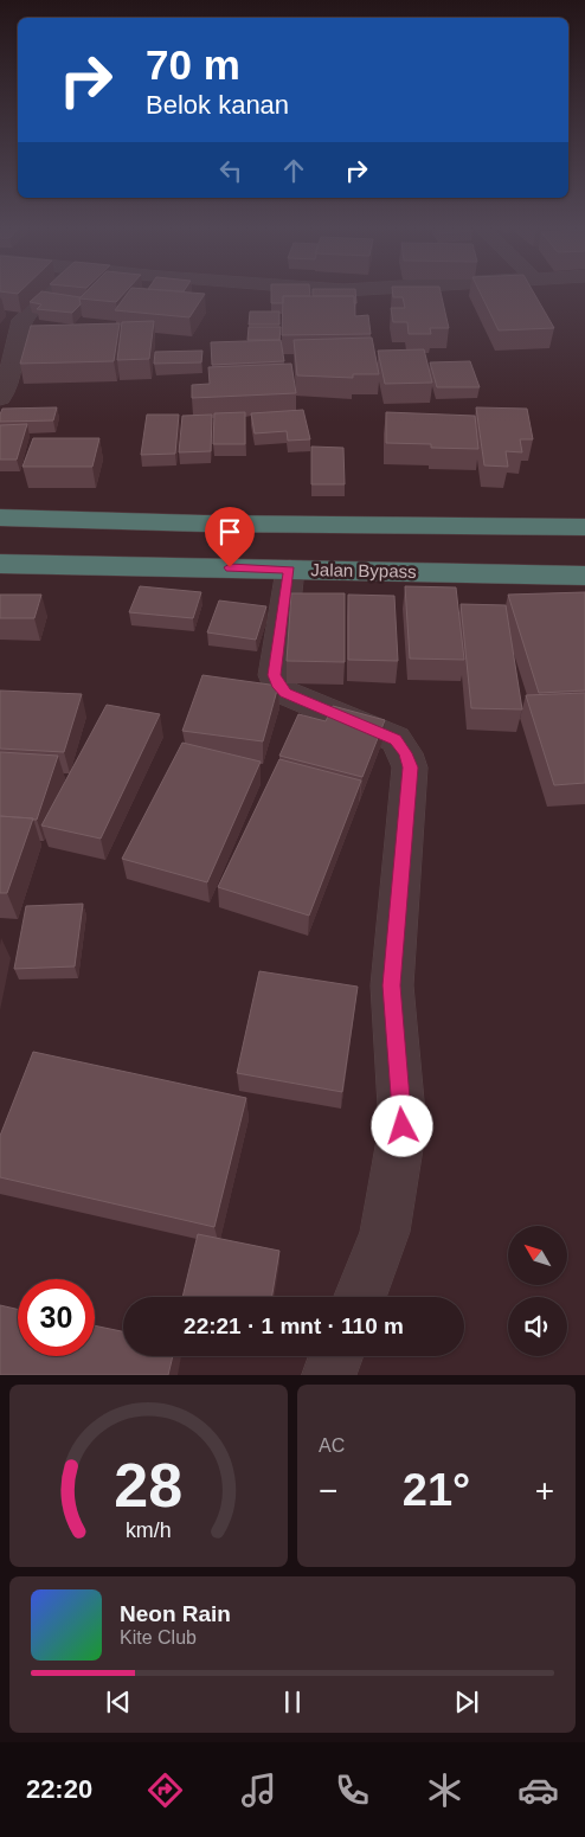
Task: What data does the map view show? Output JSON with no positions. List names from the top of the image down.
{
  "streets": {
    "highway": ["Jalan Bypass"]
  },
  "north": "top left",
  "page": {
    "turn": ["70 m", "Belok kanan"],
    "limit": "30",
    "trip": "22:21 · 1 mnt · 110 m",
    "tile": "AC",
    "heat": ["−", "21°", "+"],
    "song": ["Neon Rain", "Kite Club"],
    "tabs": "22:20",
    "gauge": ["28", "km/h"]
  }
}
